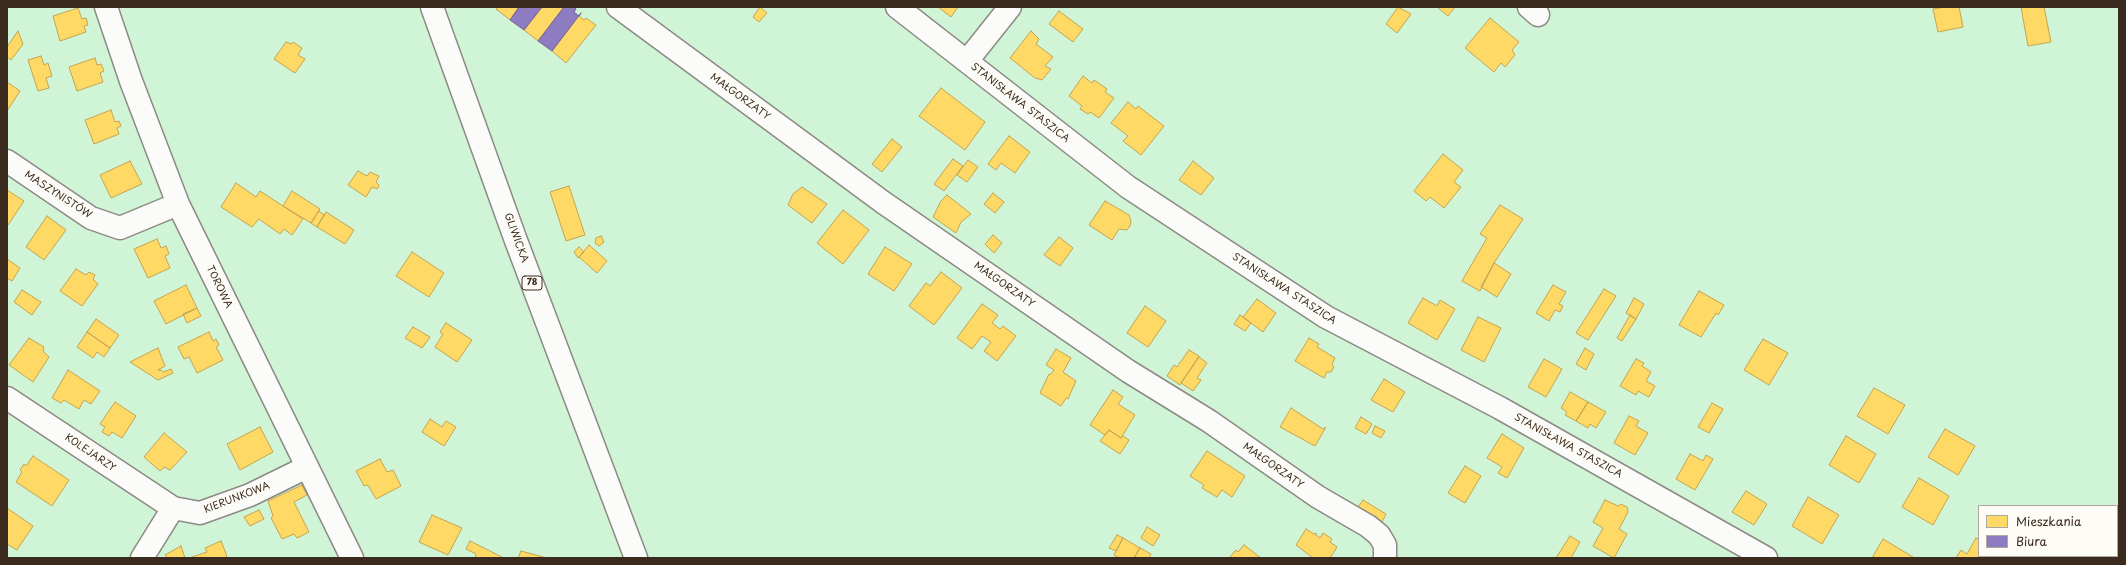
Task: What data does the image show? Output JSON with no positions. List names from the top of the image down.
{
  "streets": {
    "street": [
      "MAŁGORZATY",
      "STANISŁAWA STASZICA",
      "MASZYNISTÓW",
      "GLIWICKA",
      "78",
      "TOROWA",
      "KOLEJARZY",
      "KIERUNKOWA"
    ]
  },
  "crossings": [
    ["MASZYNISTÓW", "TOROWA"],
    ["TOROWA", "KIERUNKOWA"],
    ["KOLEJARZY", "KIERUNKOWA"]
  ],
  "legend": ["Mieszkania", "Biura"]
}
